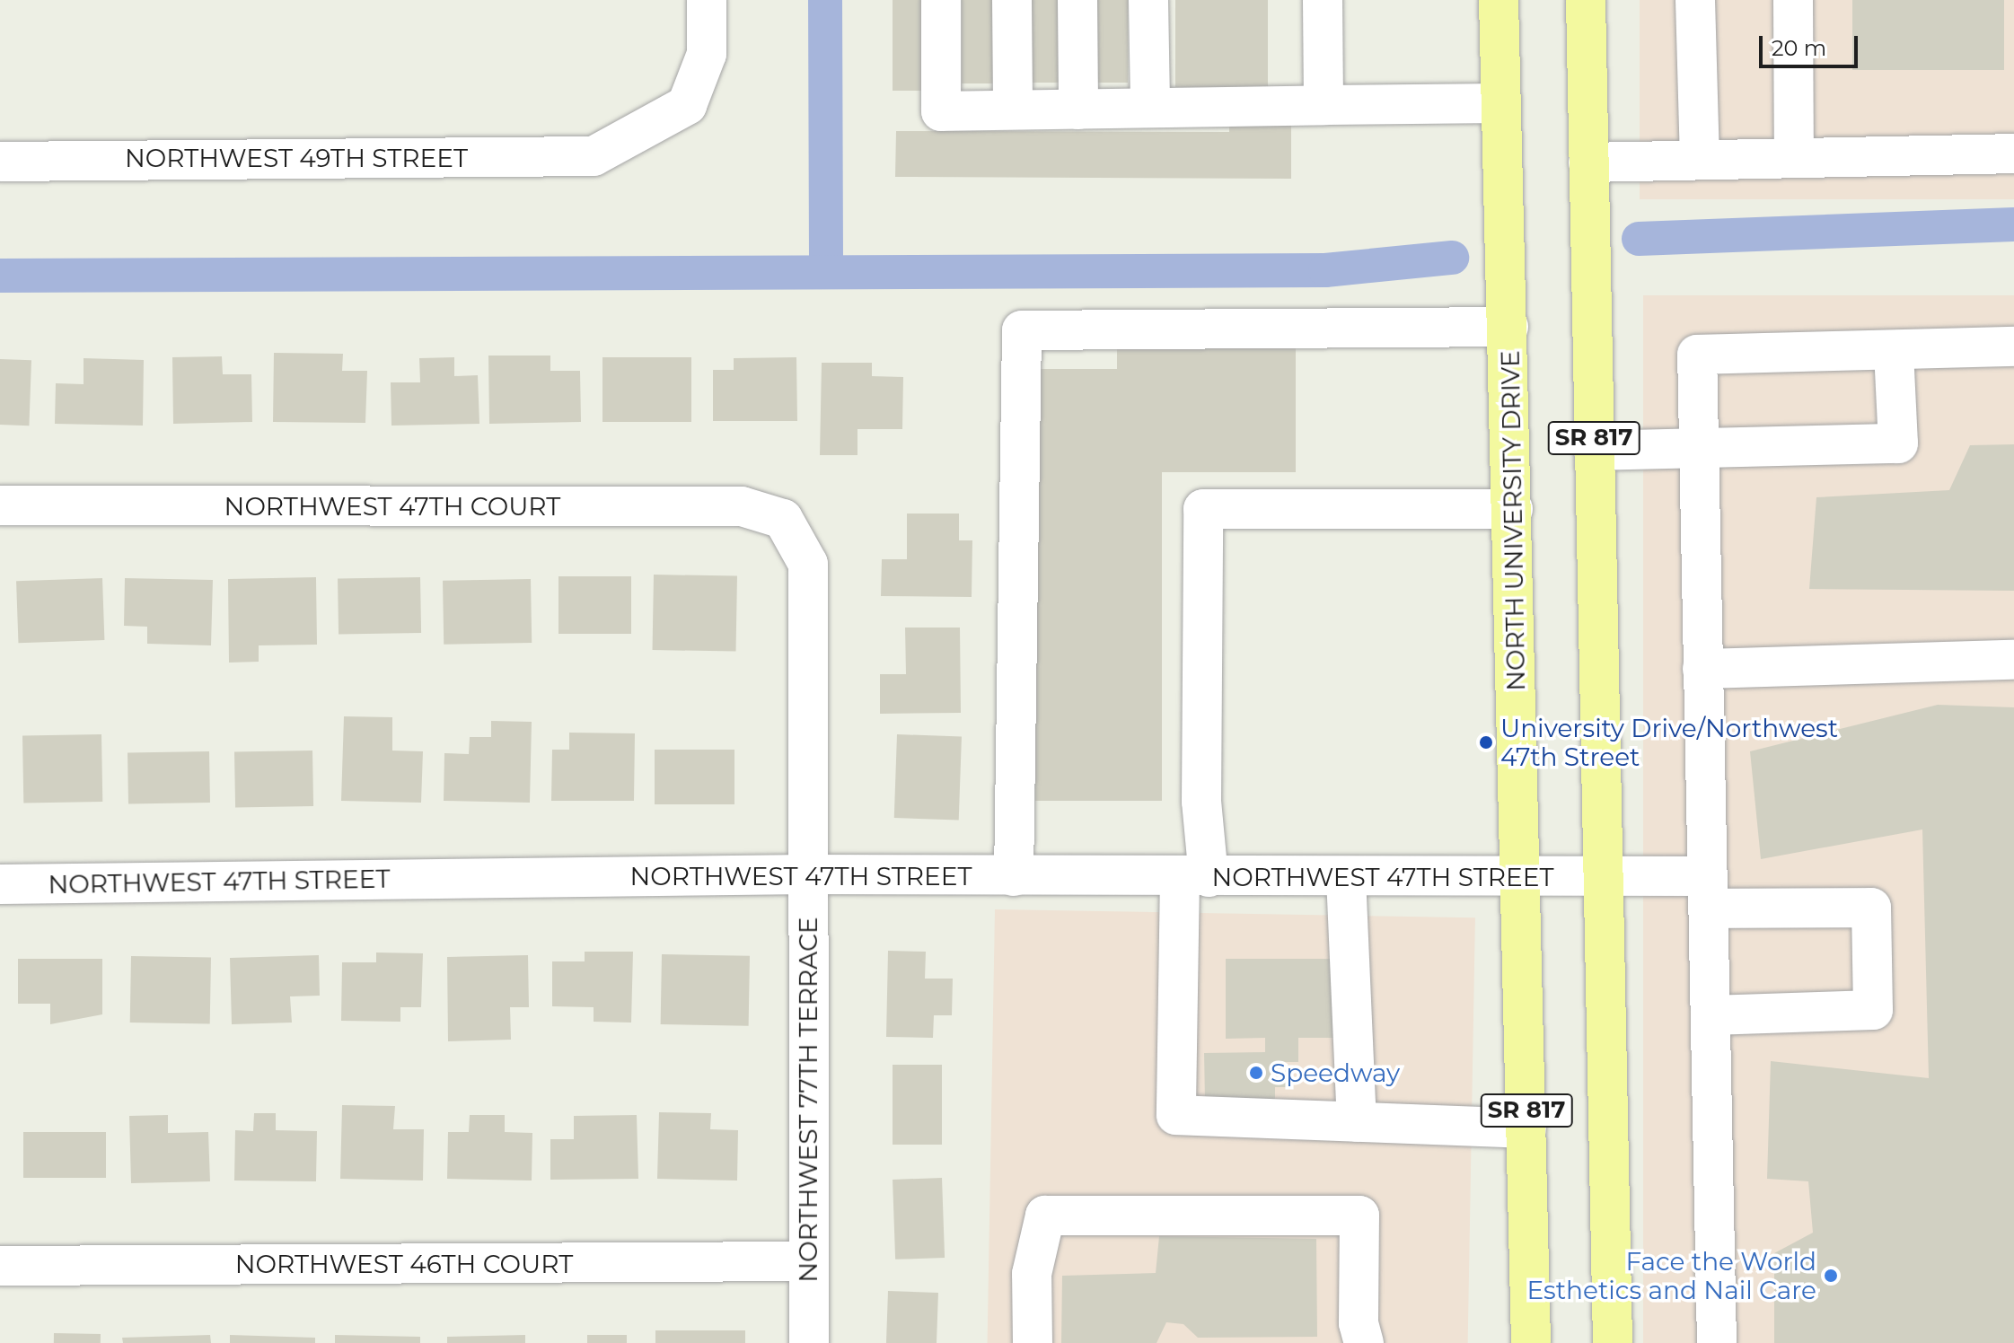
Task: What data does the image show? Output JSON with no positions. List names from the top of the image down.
{
  "streets": {
    "main road": ["SR 817", "NORTH UNIVERSITY DRIVE"],
    "street": [
      "NORTHWEST 49TH STREET",
      "NORTHWEST 47TH COURT",
      "NORTHWEST 47TH STREET",
      "NORTHWEST 77TH TERRACE",
      "NORTHWEST 46TH COURT"
    ]
  },
  "crossings": [
    ["SR 817", "NORTHWEST 47TH STREET"],
    ["NORTHWEST 47TH COURT", "NORTHWEST 77TH TERRACE"],
    ["NORTH UNIVERSITY DRIVE", "NORTHWEST 47TH STREET"],
    ["NORTHWEST 47TH STREET", "NORTHWEST 77TH TERRACE"],
    ["NORTHWEST 77TH TERRACE", "NORTHWEST 46TH COURT"]
  ],
  "places": ["University Drive/Northwest 47th Street", "Speedway", "Face the World Esthetics and Nail Care"],
  "scale_bar": "20 m"
}
